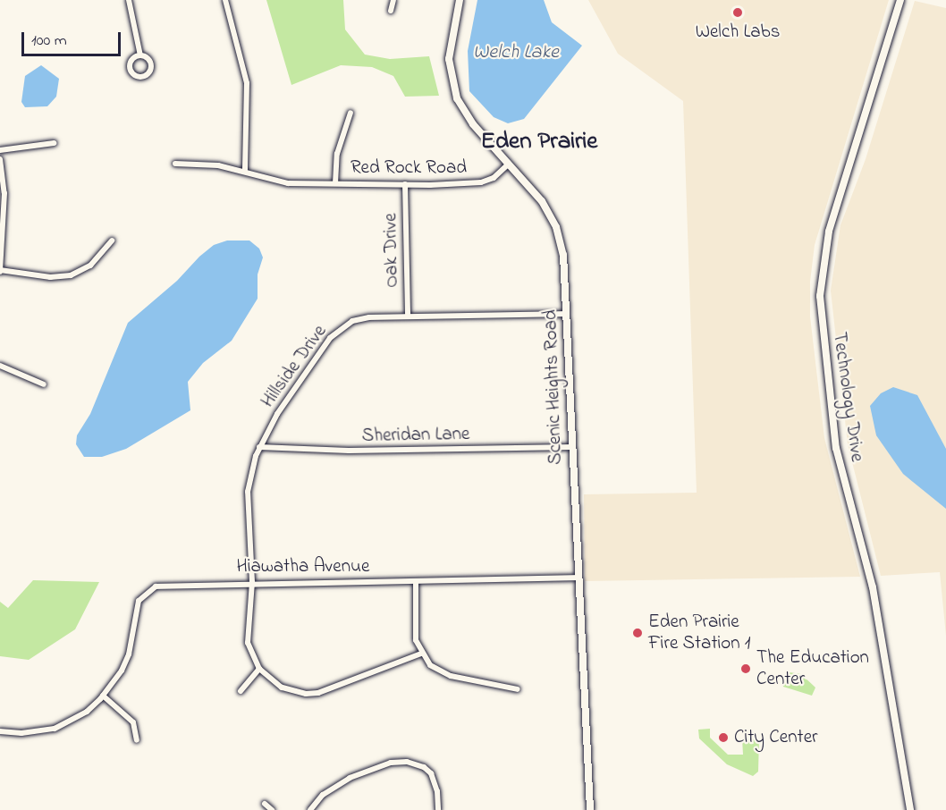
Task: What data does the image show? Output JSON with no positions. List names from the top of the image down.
{
  "streets": {
    "street": [
      "Red Rock Road",
      "Oak Drive",
      "Hillside Drive",
      "Scenic Heights Road",
      "Technology Drive",
      "Sheridan Lane",
      "Hiawatha Avenue"
    ]
  },
  "crossings": [
    ["Red Rock Road", "Oak Drive"],
    ["Red Rock Road", "Scenic Heights Road"],
    ["Oak Drive", "Hillside Drive"],
    ["Hillside Drive", "Scenic Heights Road"],
    ["Hillside Drive", "Sheridan Lane"],
    ["Hillside Drive", "Hiawatha Avenue"],
    ["Scenic Heights Road", "Sheridan Lane"],
    ["Scenic Heights Road", "Hiawatha Avenue"]
  ],
  "districts": ["Eden Prairie"],
  "water": ["Welch Lake"],
  "places": [
    "Welch Labs",
    "Eden Prairie Fire Station 1",
    "The Education Center",
    "City Center"
  ],
  "scale_bar": "100 m"
}
